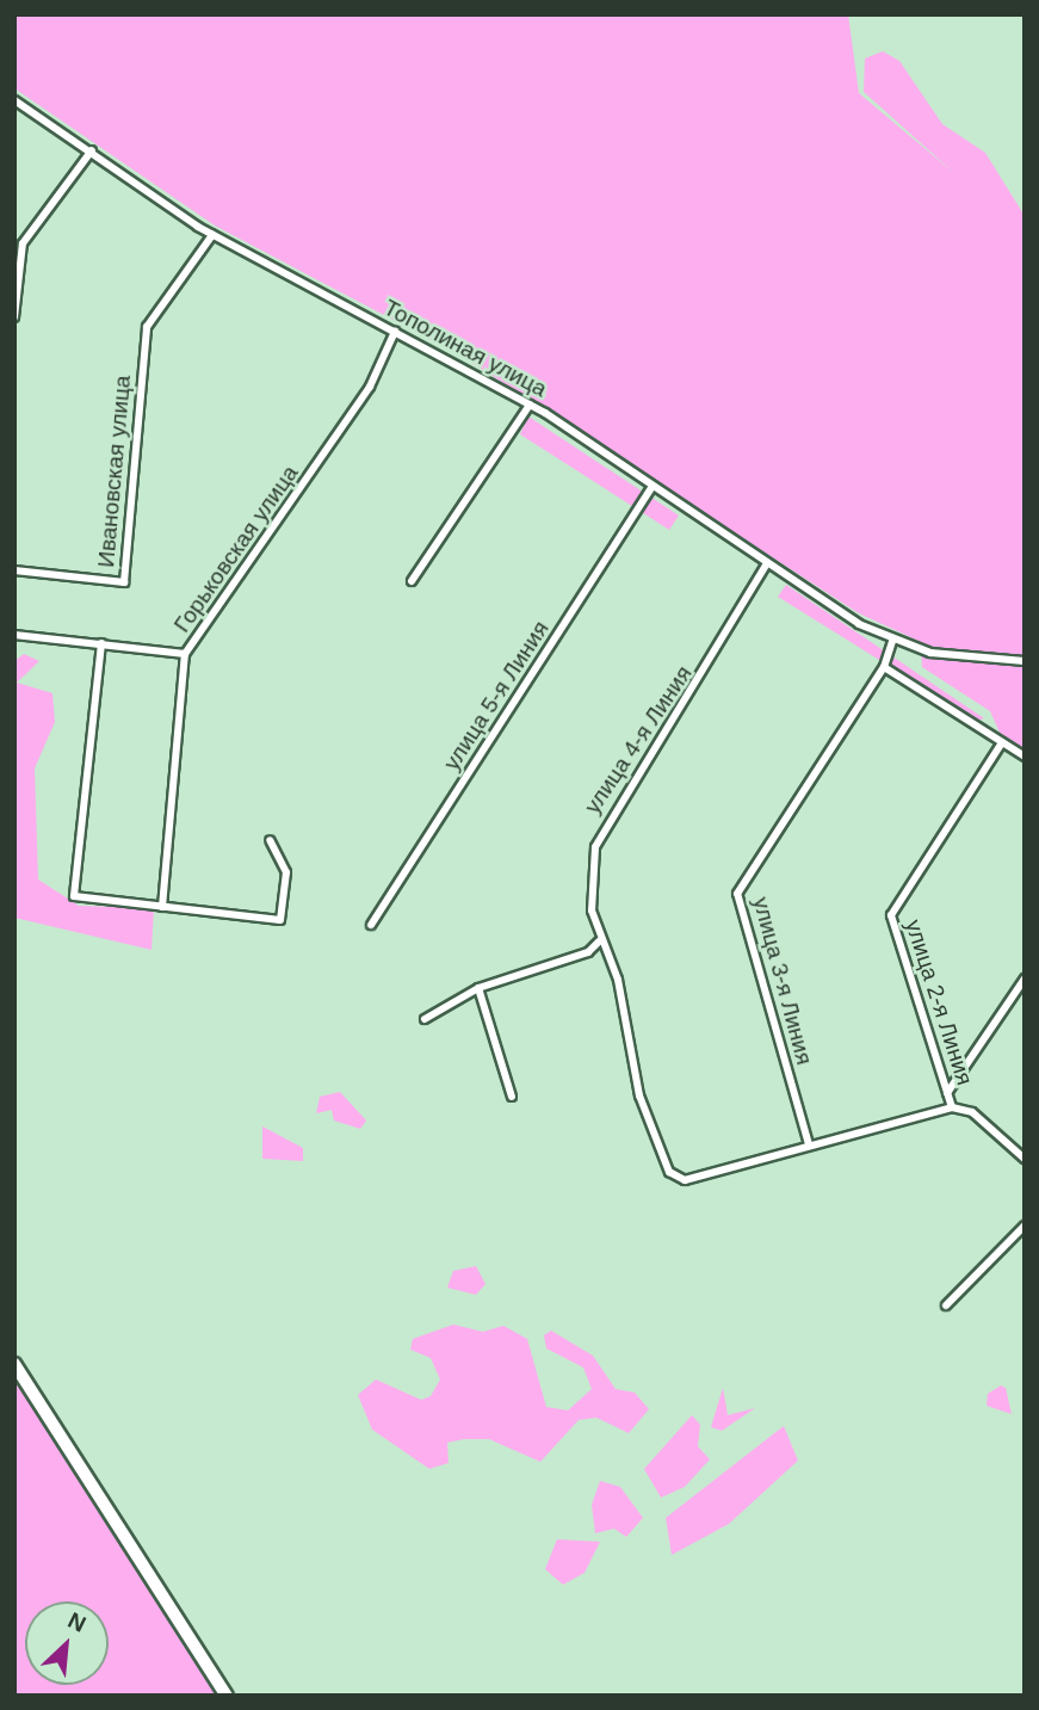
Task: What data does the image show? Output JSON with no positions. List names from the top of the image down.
{
  "streets": {
    "street": [
      "Тополиная улица",
      "Ивановская улица",
      "Горьковская улица",
      "улица 5-я Линия",
      "улица 4-я Линия",
      "улица 3-я Линия",
      "улица 2-я Линия"
    ]
  },
  "crossings": [
    ["Тополиная улица", "Ивановская улица"],
    ["Тополиная улица", "Горьковская улица"],
    ["Тополиная улица", "улица 5-я Линия"],
    ["Тополиная улица", "улица 4-я Линия"],
    ["Тополиная улица", "улица 3-я Линия"],
    ["улица 4-я Линия", "улица 3-я Линия"]
  ],
  "north": "top right"
}
